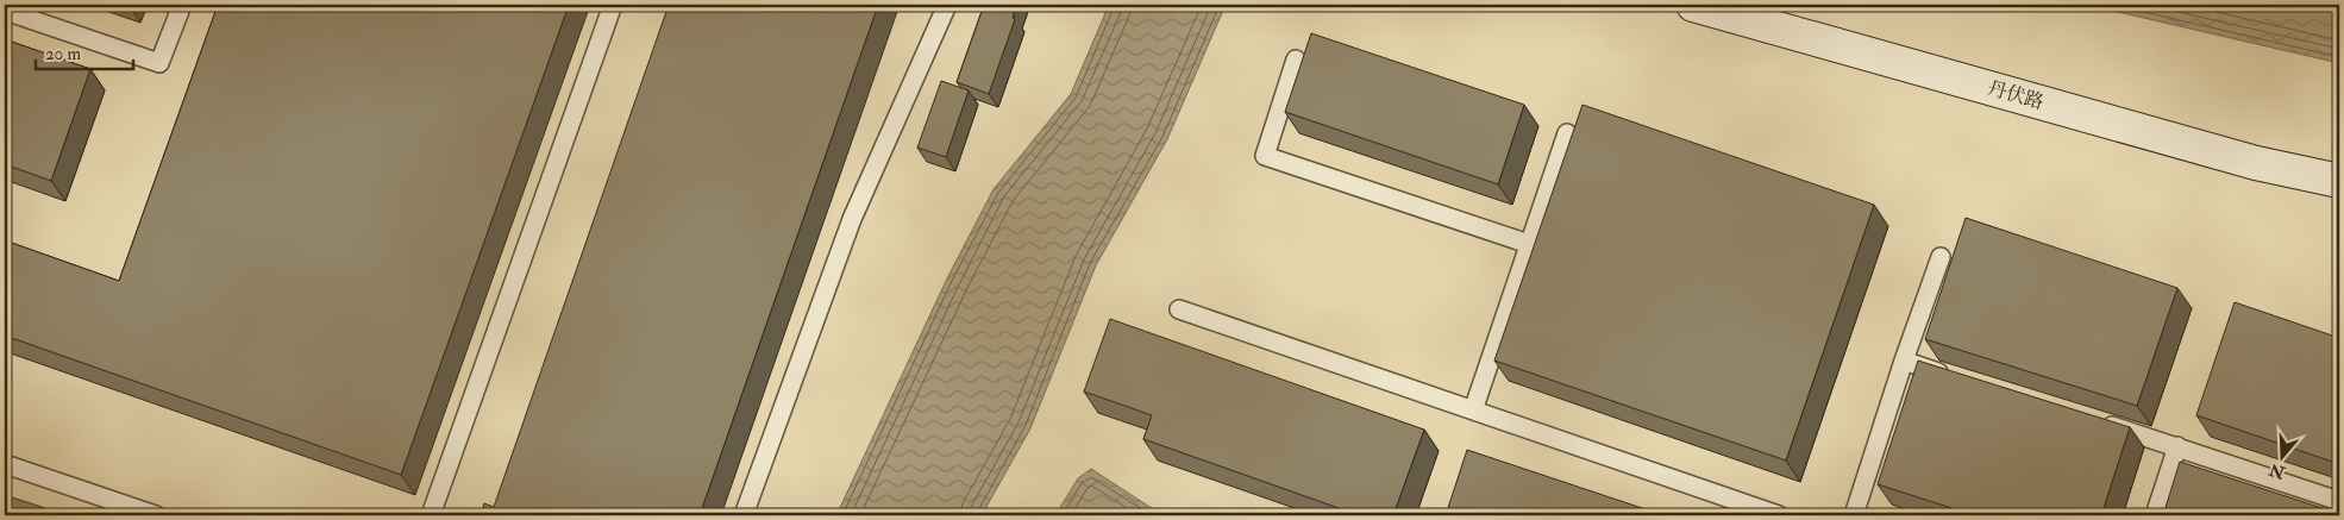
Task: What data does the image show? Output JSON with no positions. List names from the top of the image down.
{
  "streets": {
    "main road": ["丹伏路"]
  },
  "scale_bar": "20 m",
  "north": "bottom"
}
